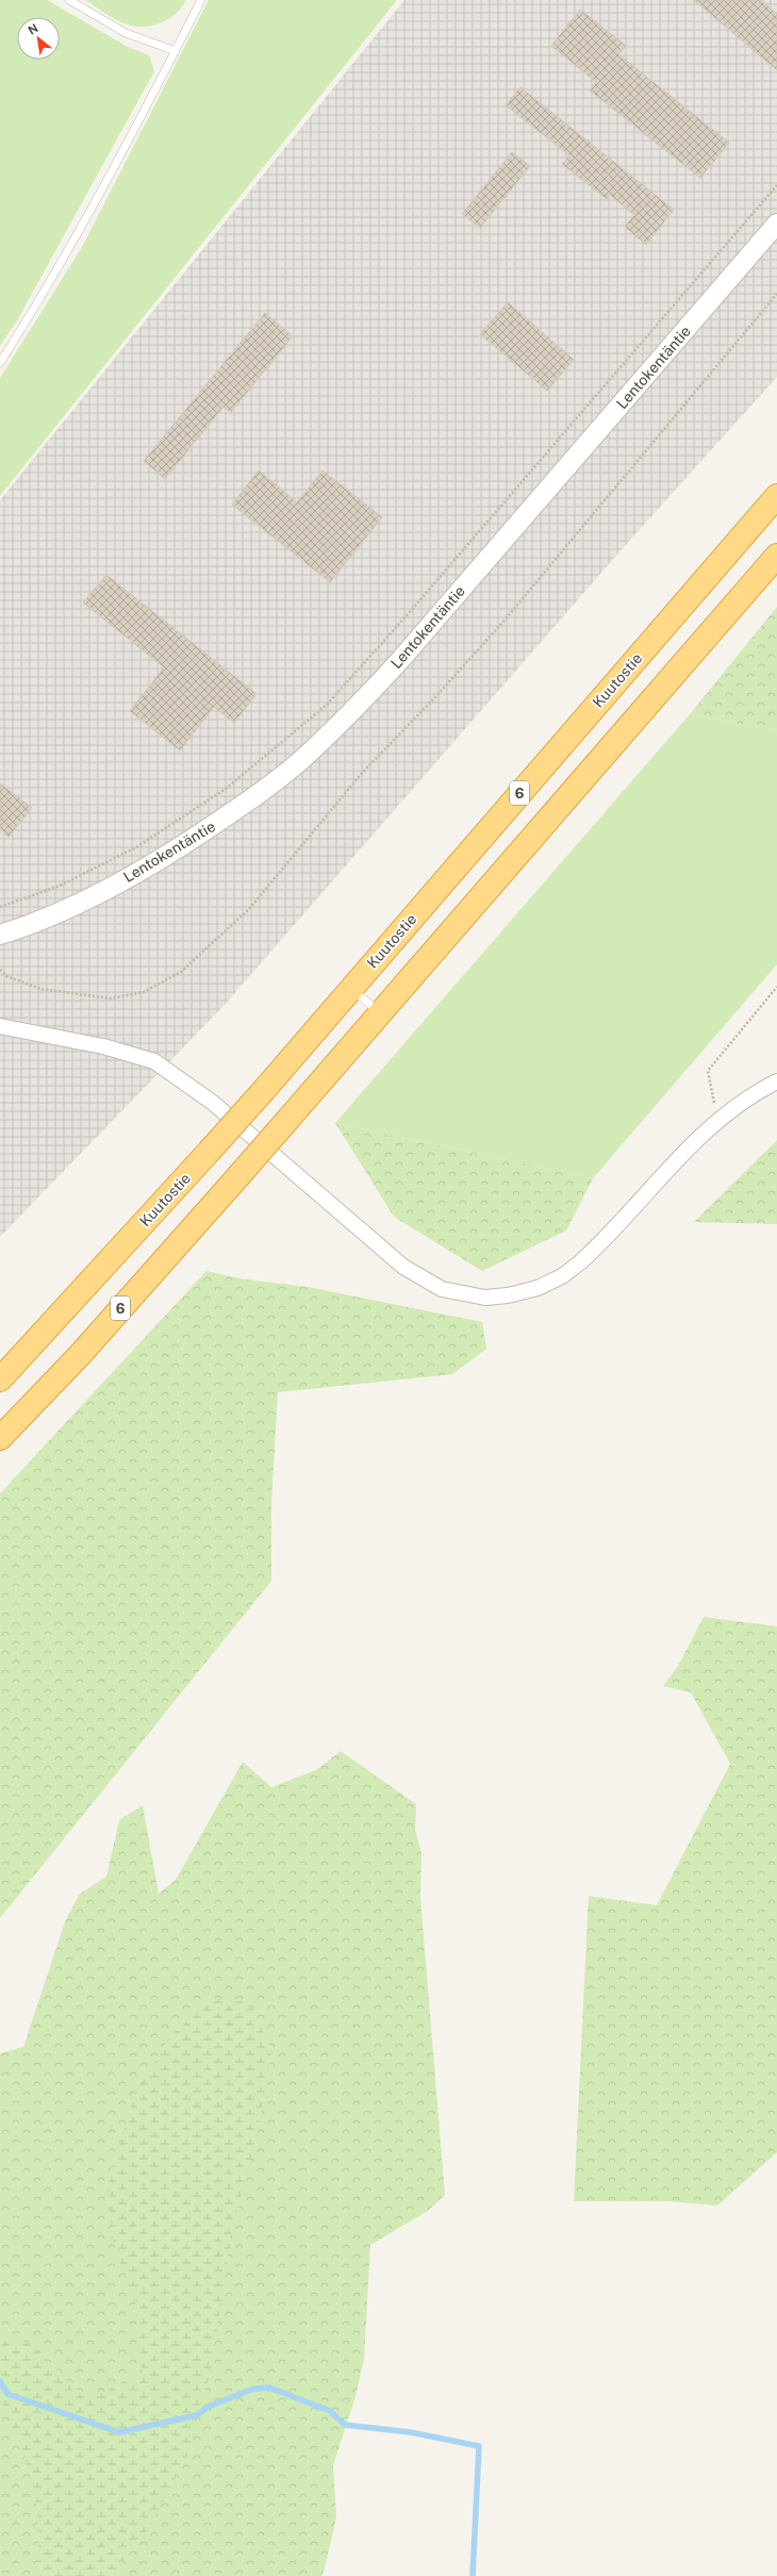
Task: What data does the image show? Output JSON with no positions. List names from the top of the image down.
{
  "streets": {
    "highway": ["Kuutostie", "6"],
    "street": ["Lentokentäntie"]
  },
  "north": "top left"
}
